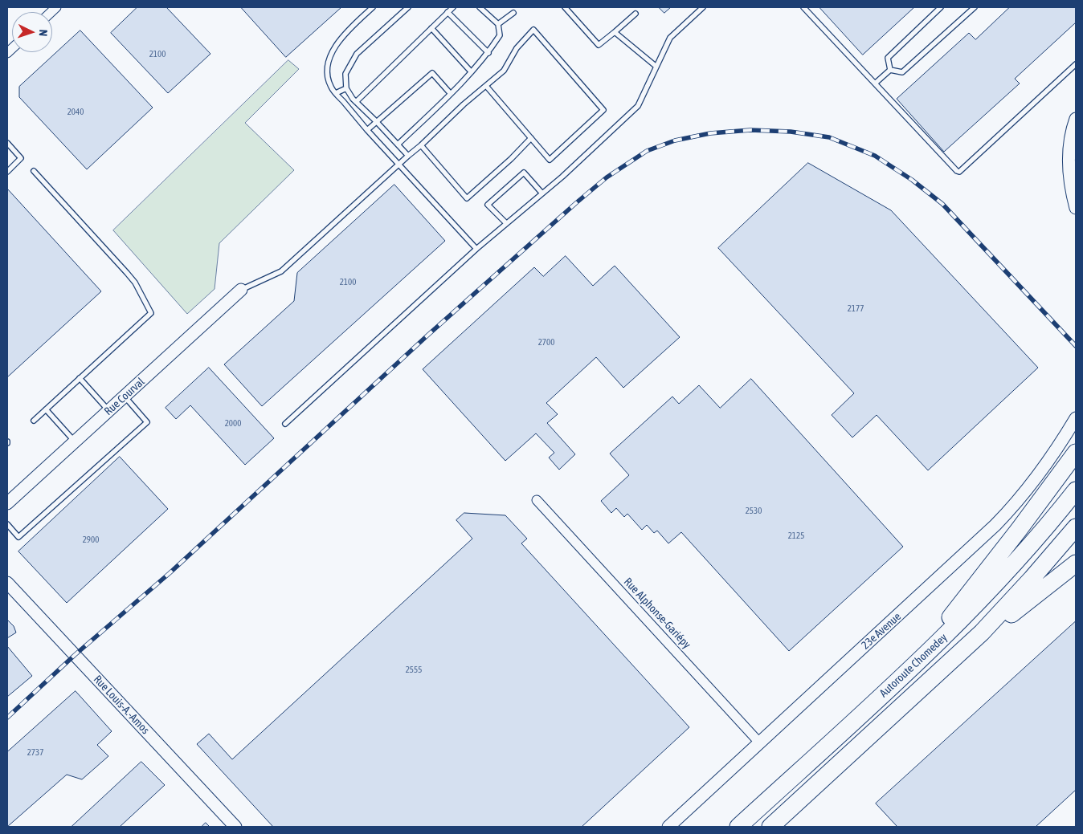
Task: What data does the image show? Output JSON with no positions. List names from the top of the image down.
{
  "streets": {
    "highway": ["Autoroute Chomedey"],
    "street": [
      "Rue Courval",
      "Rue Alphonse-Gariépy",
      "23e Avenue",
      "Rue Louis-A.-Amos"
    ]
  },
  "crossings": [
    ["Rue Alphonse-Gariépy", "23e Avenue"]
  ],
  "house_numbers": [
    "2100",
    "2040",
    "2100",
    "2177",
    "2700",
    "2000",
    "2530",
    "2125",
    "2900",
    "2555",
    "2737"
  ],
  "north": "right"
}
